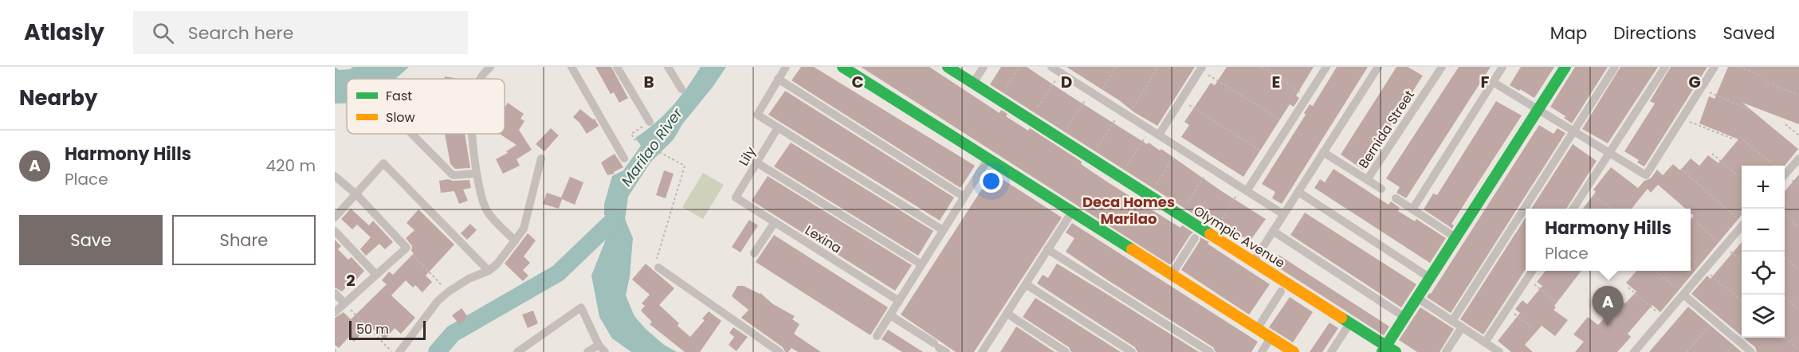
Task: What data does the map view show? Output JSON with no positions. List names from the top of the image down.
{
  "streets": {
    "street": [
      "Bernida Street",
      "Lily",
      "Olympic Avenue",
      "Lexina"
    ]
  },
  "crossings": [
    ["Lily", "Lexina"]
  ],
  "districts": ["Deca Homes Marilao"],
  "water": ["Marilao River"],
  "legend": ["Fast", "Slow"],
  "scale_bar": "50 m",
  "page": {
    "header": "Atlasly",
    "search": "Search here",
    "nav": ["Map", "Directions", "Saved"],
    "heading": "Nearby",
    "list": [
      {
        "mark": "A",
        "name": "Harmony Hills",
        "note": "Place",
        "value": "420 m"
      }
    ],
    "map_buttons": ["+", "−"],
    "buttons": ["Save", "Share"],
    "popup": ["Harmony Hills", "Place"],
    "pins": "A",
    "scale": "50 m"
  },
  "grid": {
    "columns": [
      "B",
      "C",
      "D",
      "E",
      "F",
      "G"
    ],
    "rows": ["2"]
  }
}
